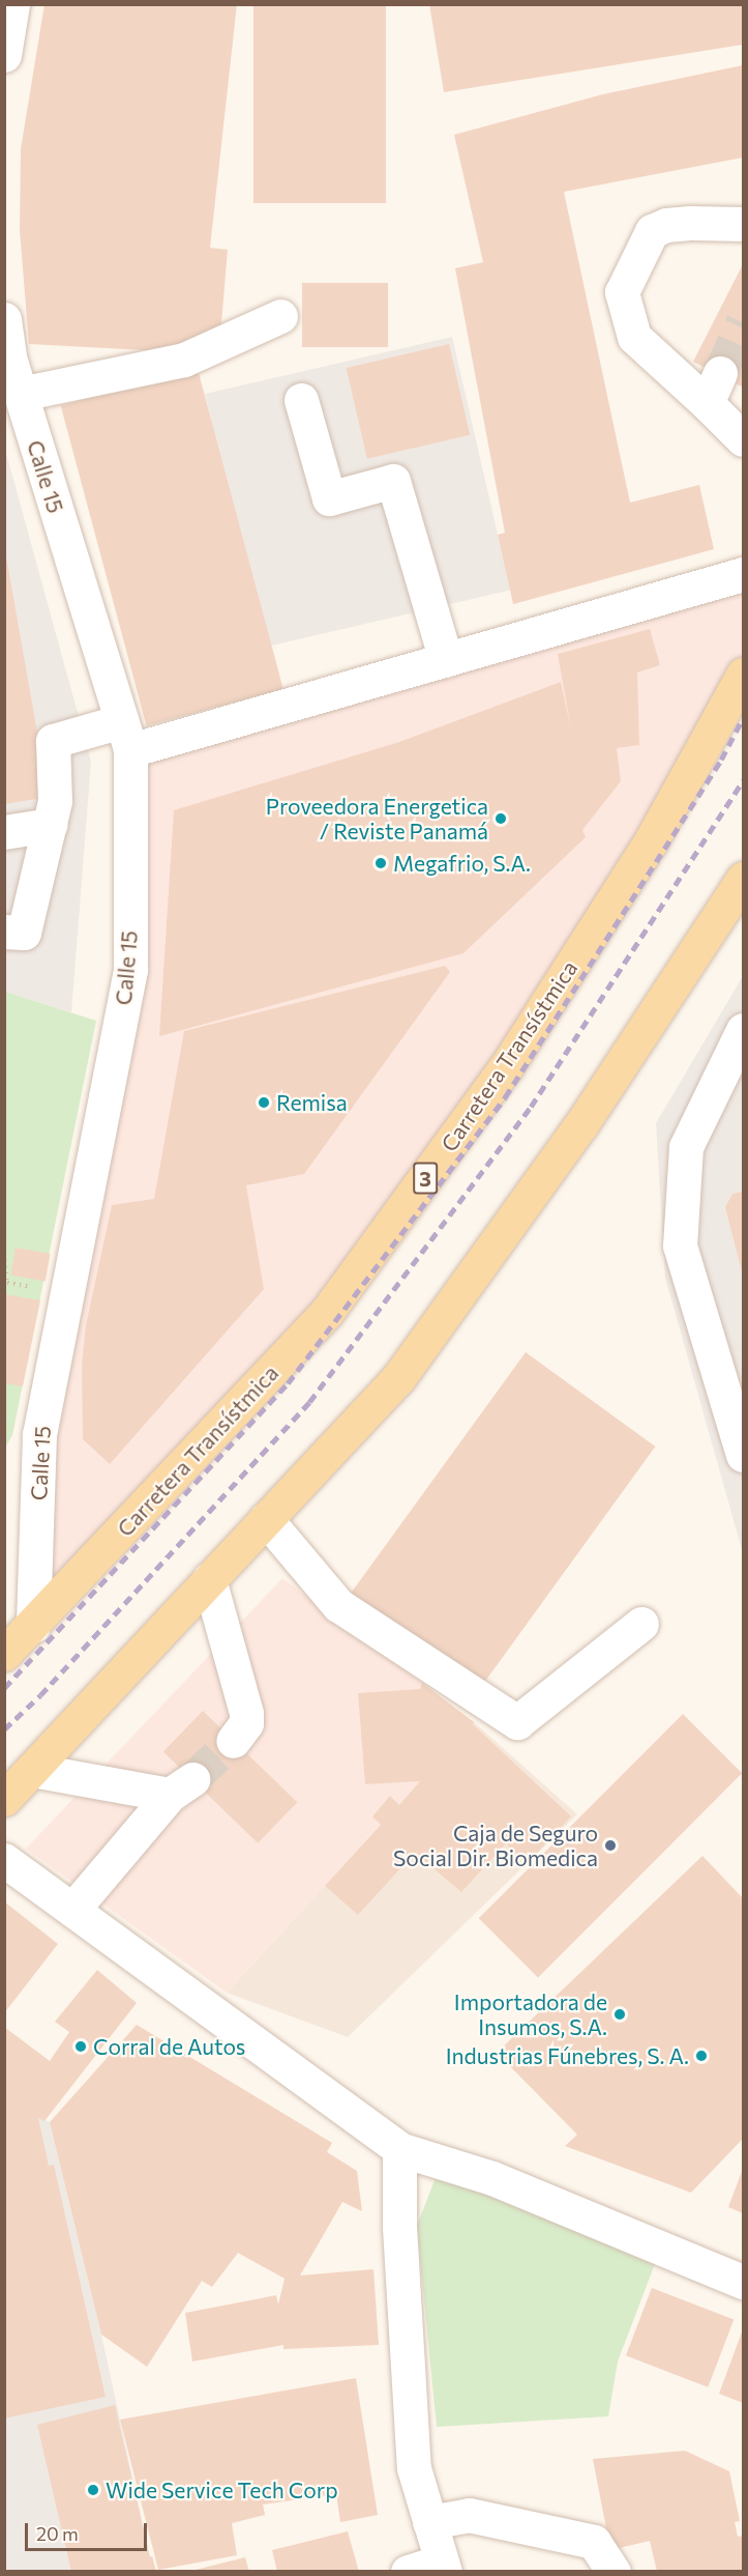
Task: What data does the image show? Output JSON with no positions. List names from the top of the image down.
{
  "streets": {
    "main road": ["Carretera Transístmica", "3"],
    "street": ["Calle 15"]
  },
  "crossings": [
    ["Calle 15", "Carretera Transístmica"]
  ],
  "places": [
    "Proveedora Energetica / Reviste Panamá",
    "Megafrio, S.A.",
    "Remisa",
    "Caja de Seguro Social Dir. Biomedica",
    "Importadora de Insumos, S.A.",
    "Corral de Autos",
    "Industrias Fúnebres, S. A.",
    "Wide Service Tech Corp"
  ],
  "scale_bar": "20 m"
}
